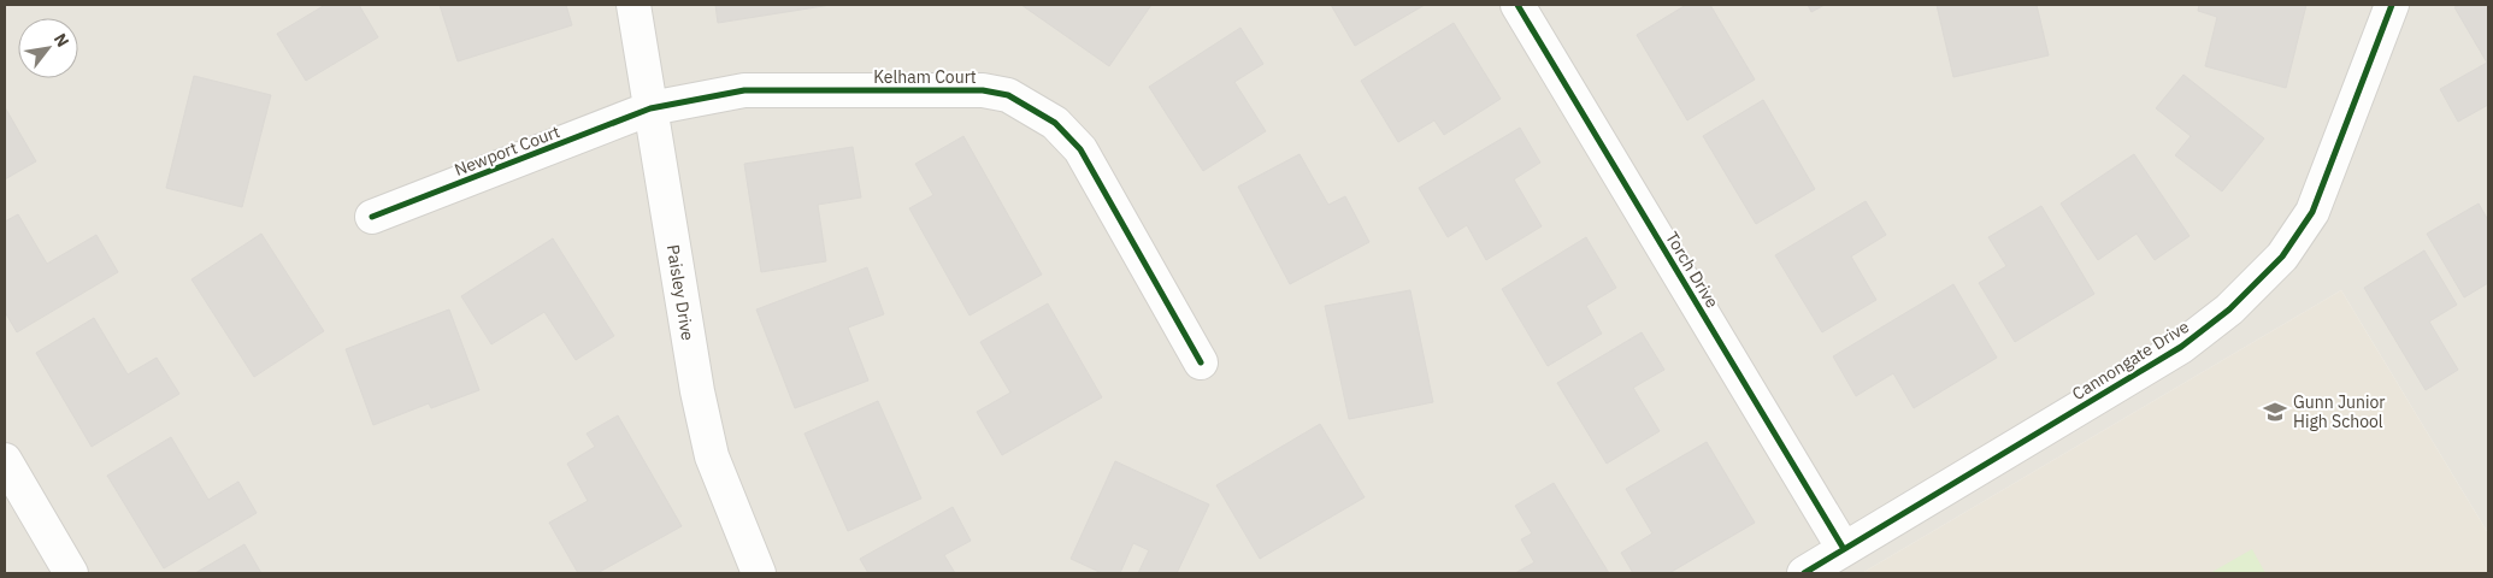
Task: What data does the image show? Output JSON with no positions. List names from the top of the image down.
{
  "streets": {
    "street": [
      "Kelham Court",
      "Newport Court",
      "Torch Drive",
      "Paisley Drive",
      "Cannongate Drive"
    ]
  },
  "crossings": [
    ["Kelham Court", "Newport Court"],
    ["Kelham Court", "Paisley Drive"],
    ["Newport Court", "Paisley Drive"],
    ["Torch Drive", "Cannongate Drive"]
  ],
  "places": {
    "school or university": ["Gunn Junior High School"]
  },
  "north": "top right"
}
